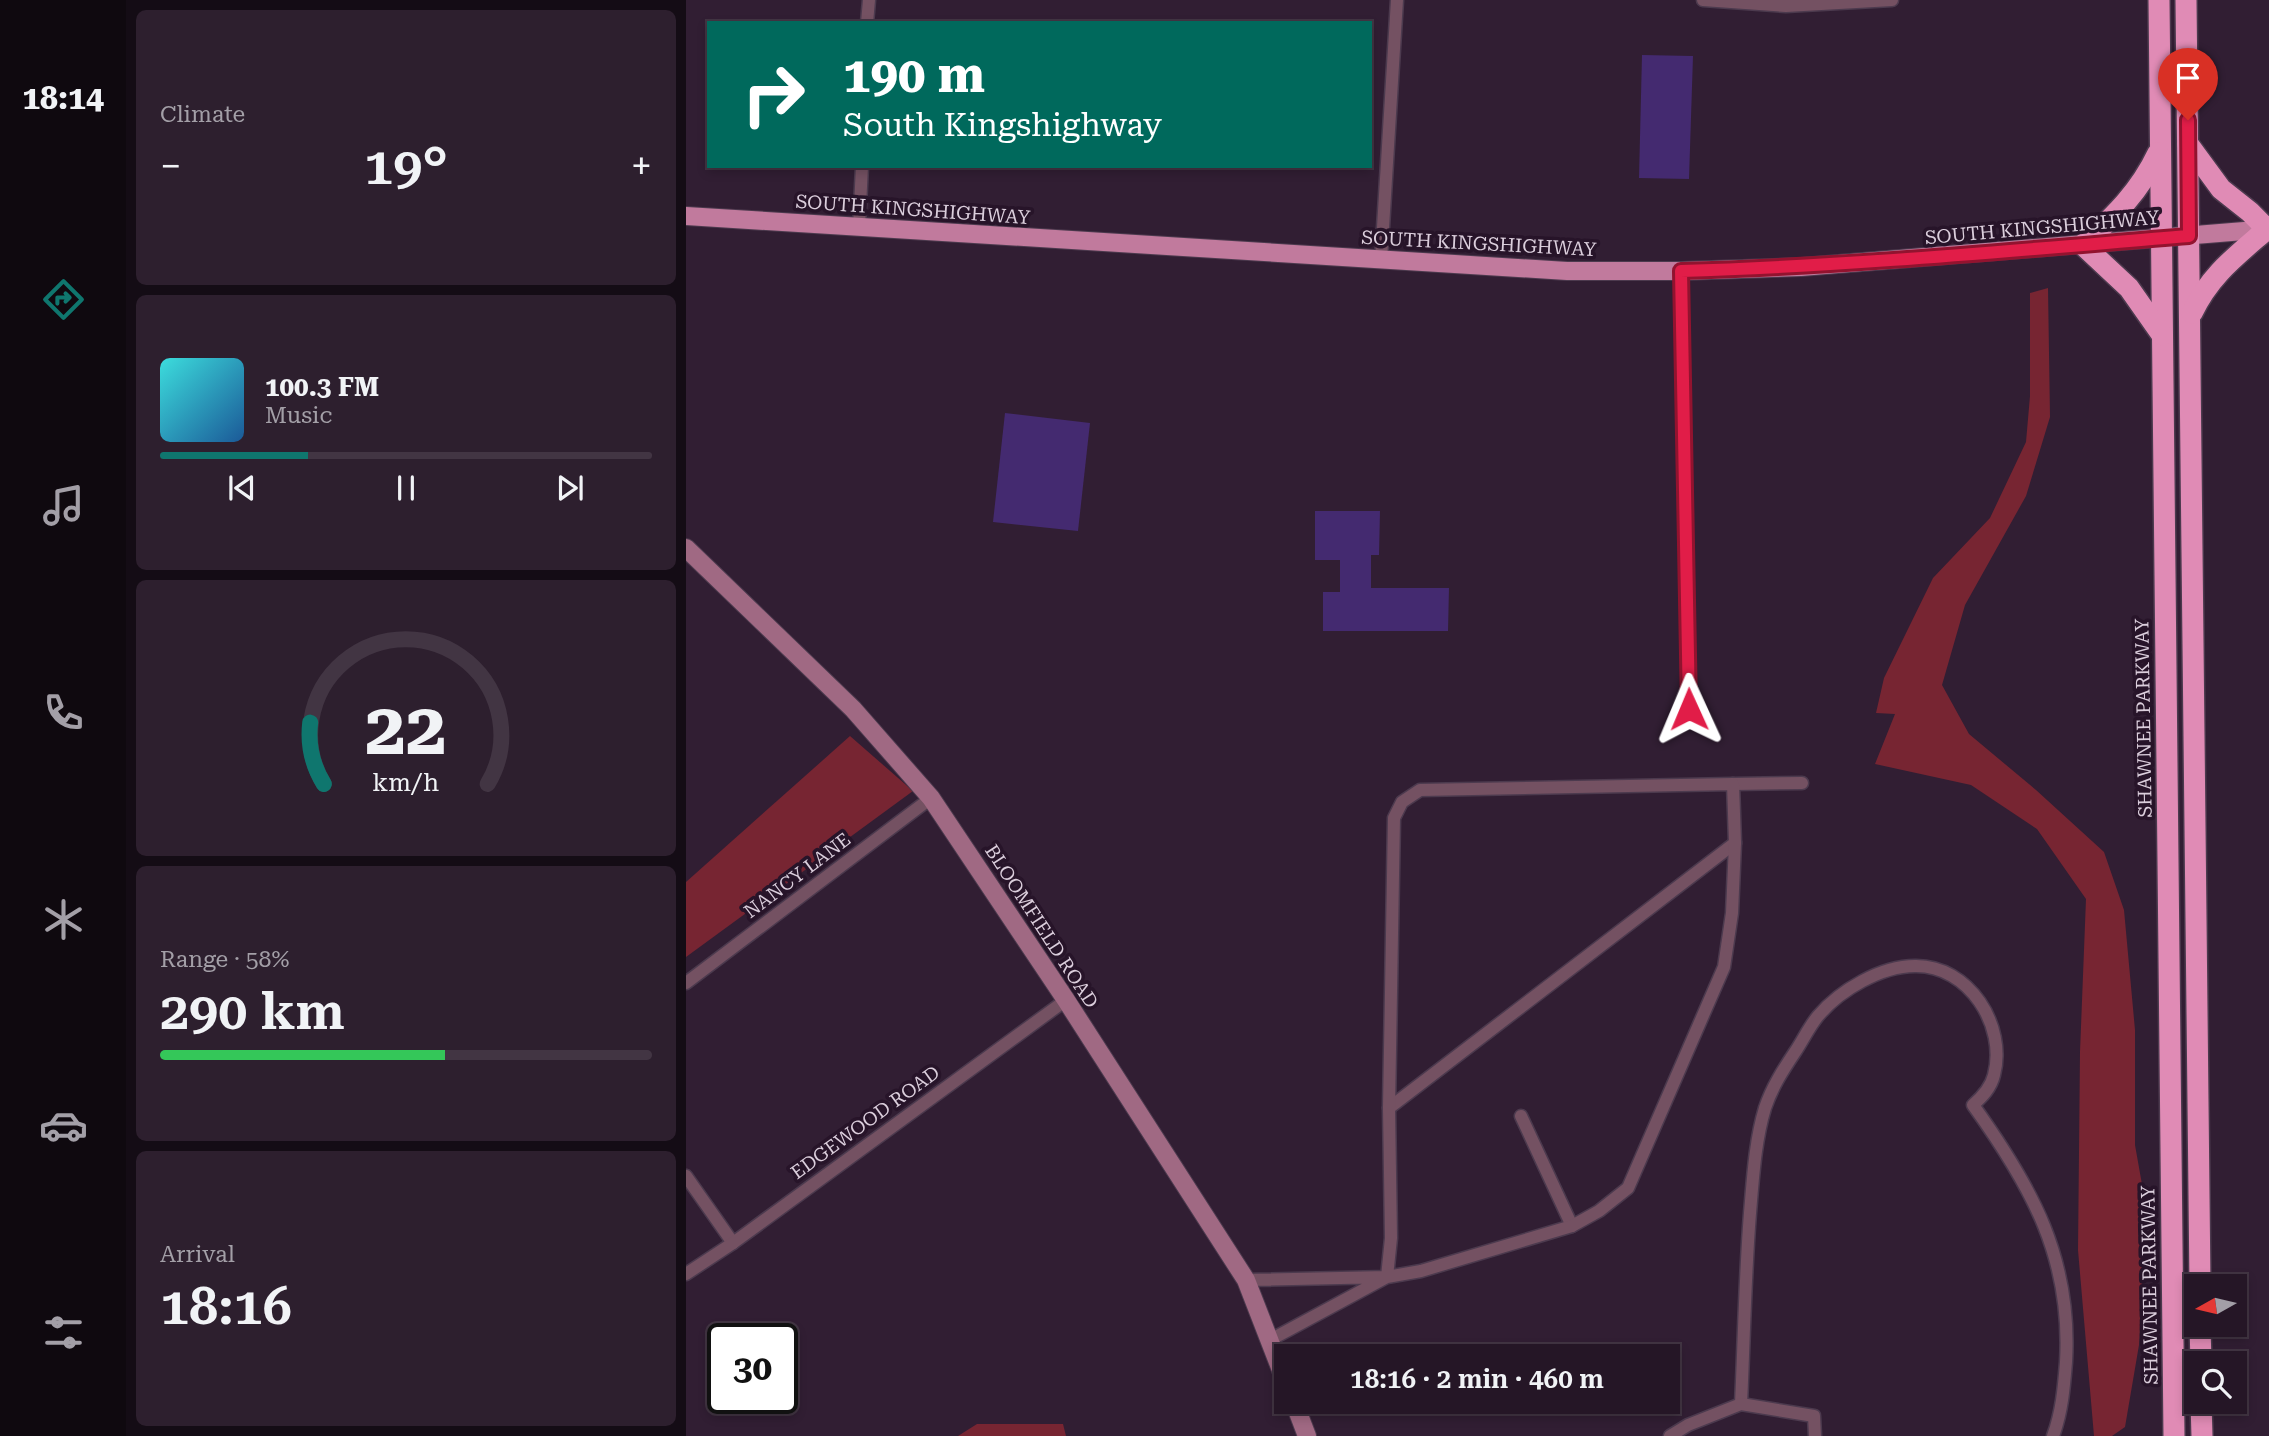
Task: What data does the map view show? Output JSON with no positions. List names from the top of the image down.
{
  "streets": {
    "highway": ["SHAWNEE PARKWAY"],
    "main road": ["SOUTH KINGSHIGHWAY"],
    "street": ["NANCY LANE", "BLOOMFIELD ROAD", "EDGEWOOD ROAD"]
  },
  "crossings": [
    ["SOUTH KINGSHIGHWAY", "SHAWNEE PARKWAY"],
    ["NANCY LANE", "BLOOMFIELD ROAD"],
    ["BLOOMFIELD ROAD", "EDGEWOOD ROAD"]
  ],
  "north": "left",
  "page": {
    "tabs": "18:14",
    "tile": [
      "Climate",
      ["Range · 58%", "290 km"],
      ["Arrival", "18:16"]
    ],
    "turn": ["190 m", "South Kingshighway"],
    "heat": ["−", "19°", "+"],
    "song": ["100.3 FM", "Music"],
    "limit": "30",
    "trip": "18:16 · 2 min · 460 m",
    "gauge": ["22", "km/h"]
  }
}
